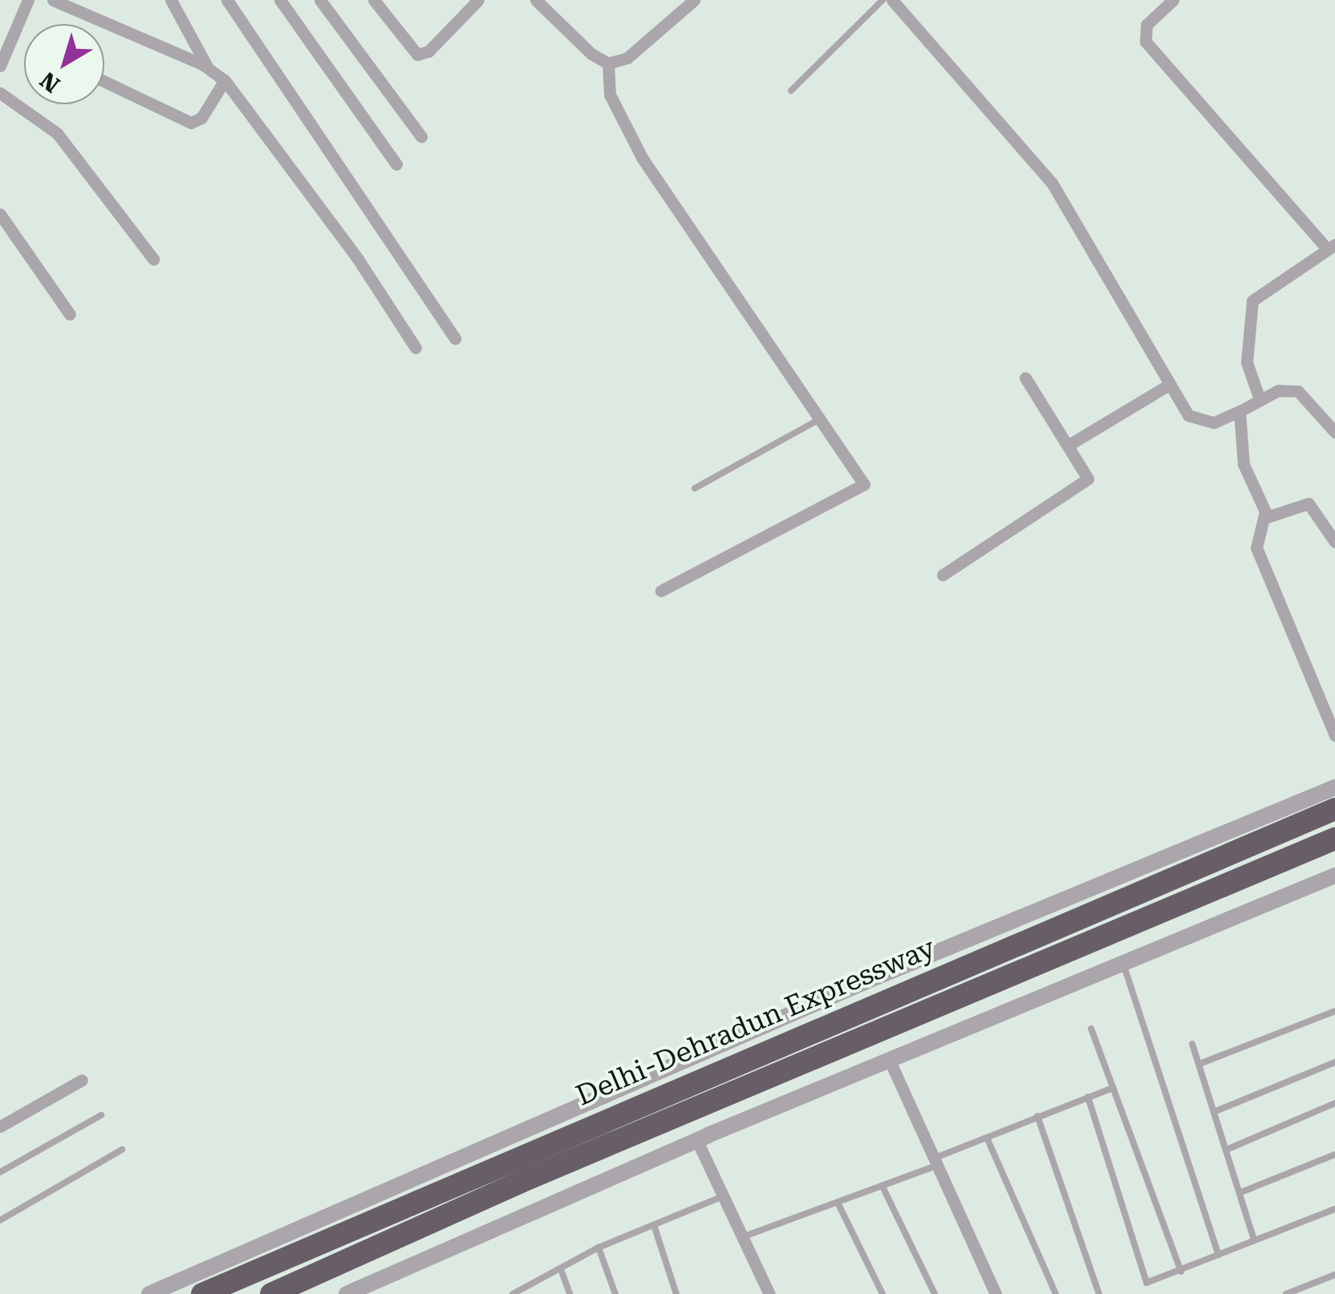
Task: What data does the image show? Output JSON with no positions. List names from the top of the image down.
{
  "streets": {
    "highway": ["Delhi-Dehradun Expressway"]
  },
  "north": "bottom left"
}
